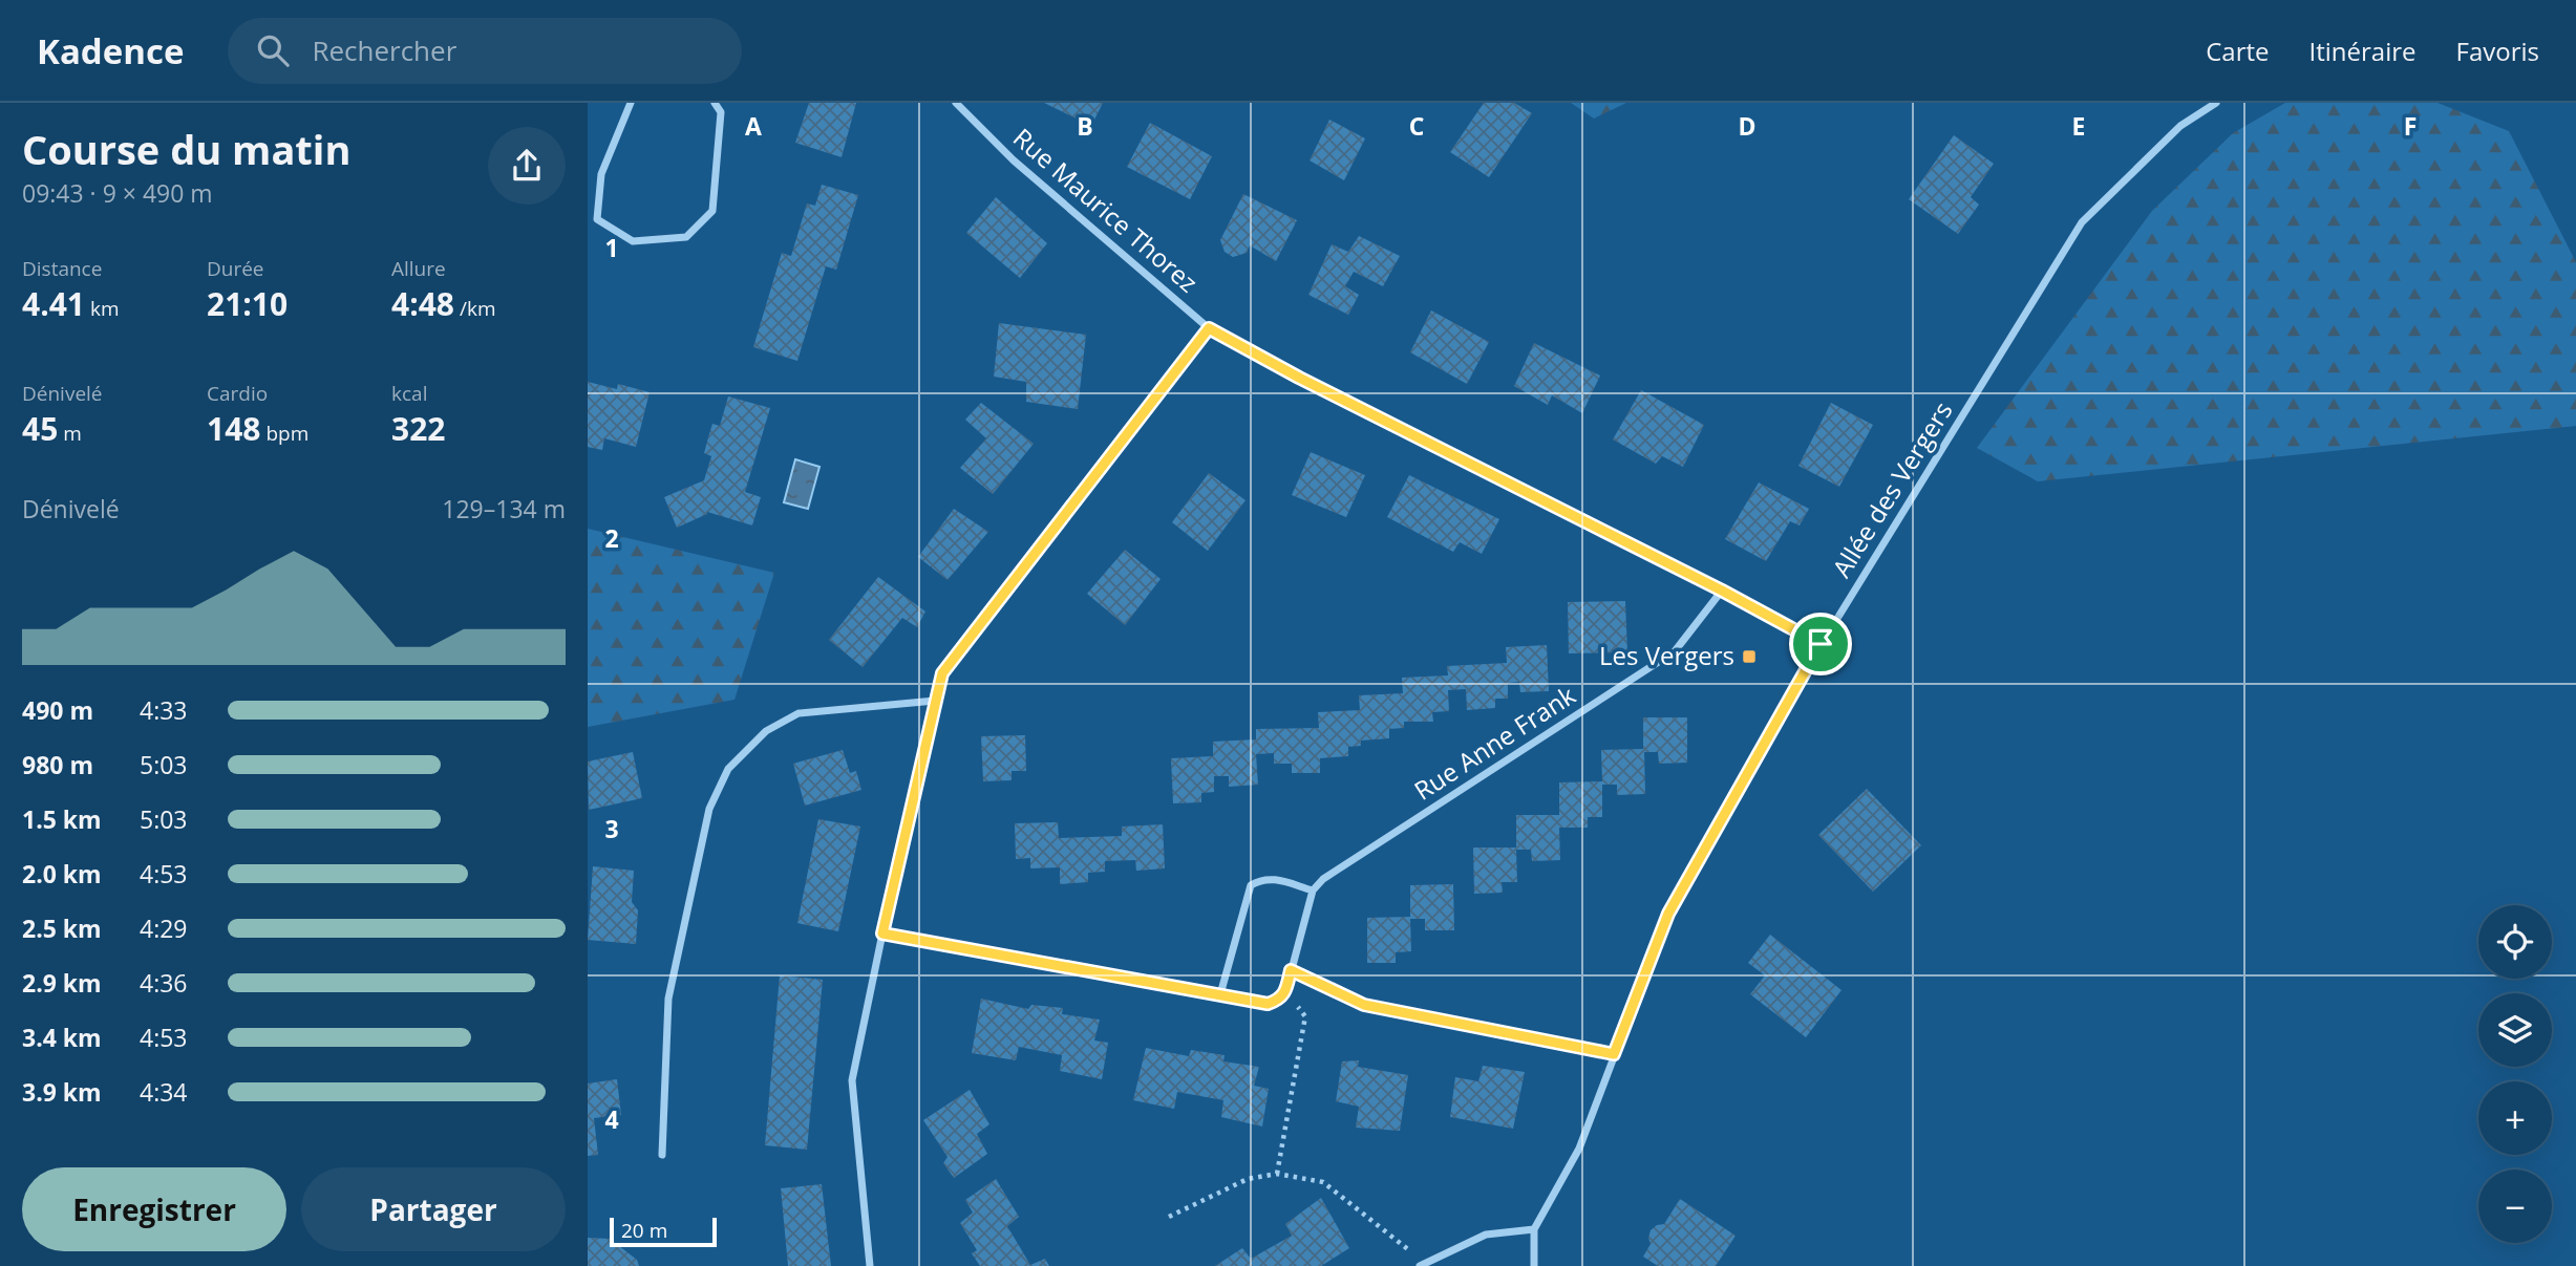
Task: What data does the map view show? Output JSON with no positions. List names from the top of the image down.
{
  "streets": {
    "street": ["Rue Maurice Thorez", "Allée des Vergers", "Rue Anne Frank"]
  },
  "crossings": [
    ["Rue Maurice Thorez", "Allée des Vergers"],
    ["Rue Maurice Thorez", "Rue Anne Frank"]
  ],
  "places": {
    "transit": ["Les Vergers"]
  },
  "scale_bar": "20 m",
  "page": {
    "header": "Kadence",
    "search": "Rechercher",
    "nav": ["Carte", "Itinéraire", "Favoris"],
    "heading": ["Course du matin", "09:43 · 9 × 490 m"],
    "stats": [
      ["Distance", "4.41 km"],
      ["Durée", "21:10"],
      ["Allure", "4:48 /km"],
      ["Dénivelé", "45 m"],
      ["Cardio", "148 bpm"],
      ["kcal", "322"]
    ],
    "chart": ["Dénivelé", "129–134 m"],
    "list": [
      {
        "name": "490 m",
        "note": "4:33"
      },
      {
        "name": "980 m",
        "note": "5:03"
      },
      {
        "name": "1.5 km",
        "note": "5:03"
      },
      {
        "name": "2.0 km",
        "note": "4:53"
      },
      {
        "name": "2.5 km",
        "note": "4:29"
      },
      {
        "name": "2.9 km",
        "note": "4:36"
      },
      {
        "name": "3.4 km",
        "note": "4:53"
      },
      {
        "name": "3.9 km",
        "note": "4:34"
      }
    ],
    "map_buttons": ["+", "−"],
    "buttons": ["Enregistrer", "Partager"],
    "scale": "20 m"
  },
  "grid": {
    "columns": [
      "A",
      "B",
      "C",
      "D",
      "E",
      "F"
    ],
    "rows": [
      "1",
      "2",
      "3",
      "4"
    ]
  }
}
